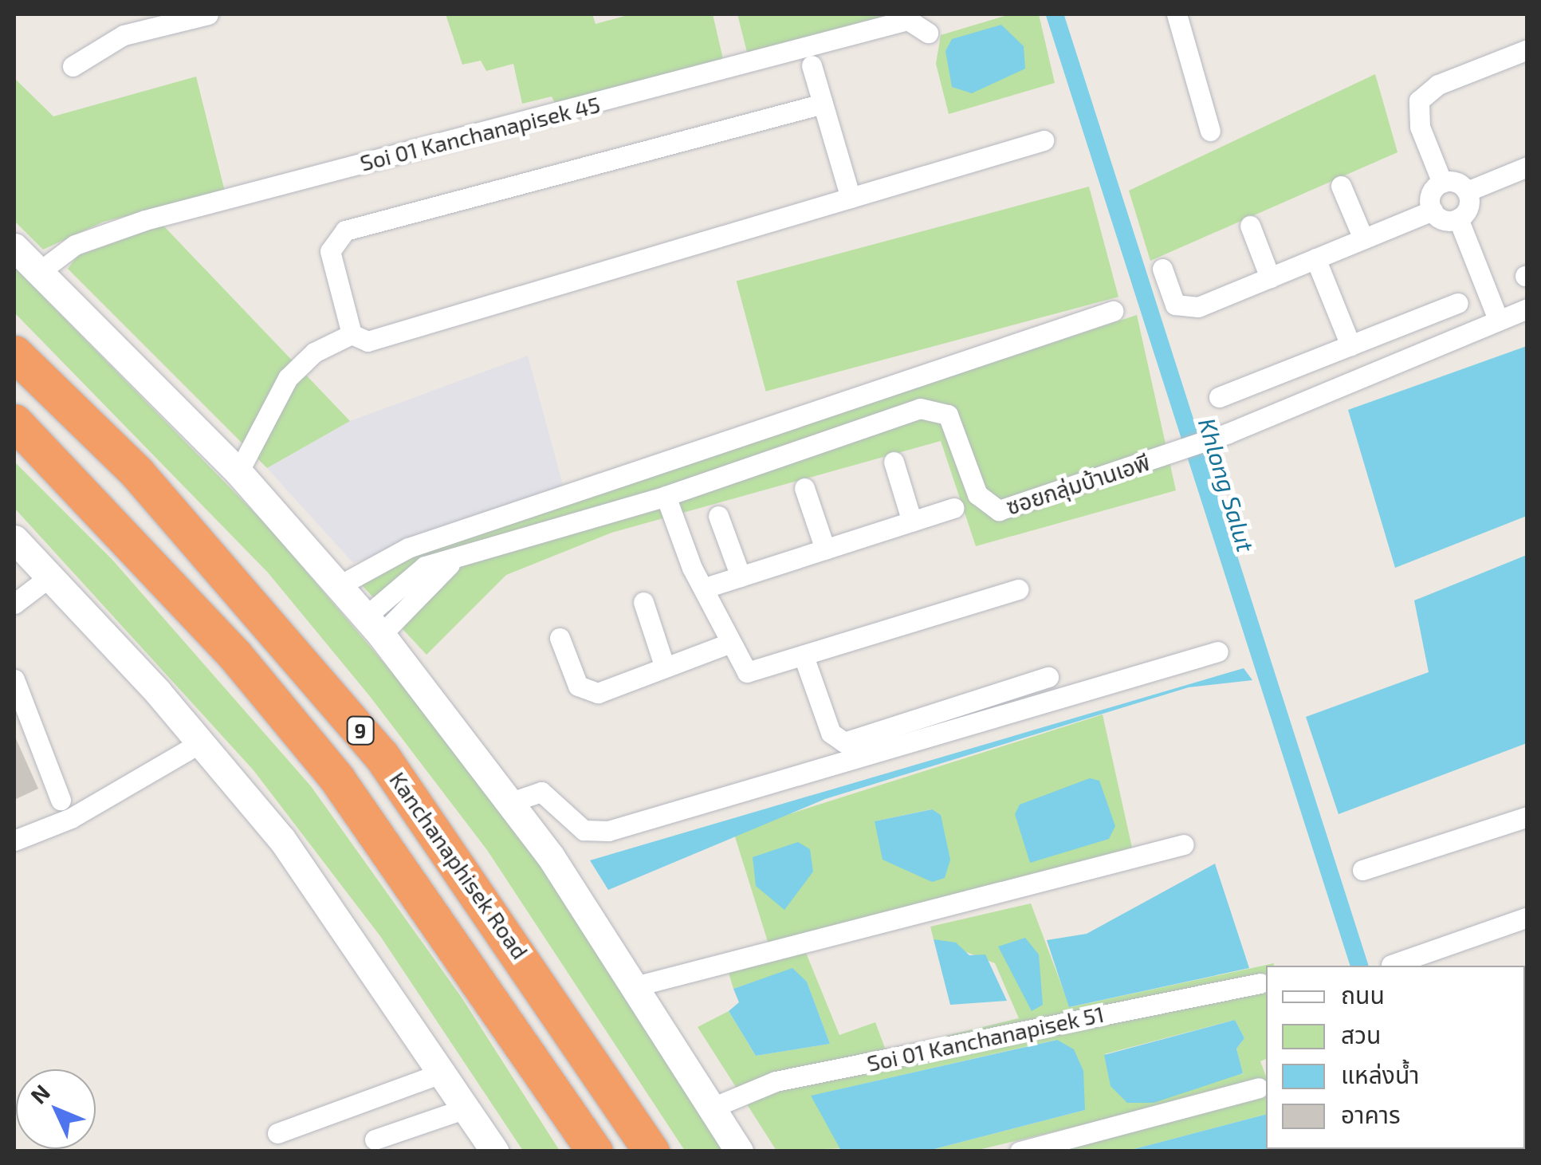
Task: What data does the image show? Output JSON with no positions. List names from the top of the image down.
{
  "streets": {
    "highway": ["9", "Kanchanaphisek Road"],
    "street": ["Soi 01 Kanchanapisek 45", "ซอยกลุ่มบ้านเอพี", "Soi 01 Kanchanapisek 51"]
  },
  "water": ["Khlong Salut"],
  "legend": [
    "ถนน",
    "สวน",
    "แหล่งน้ำ",
    "อาคาร"
  ],
  "north": "top left"
}
